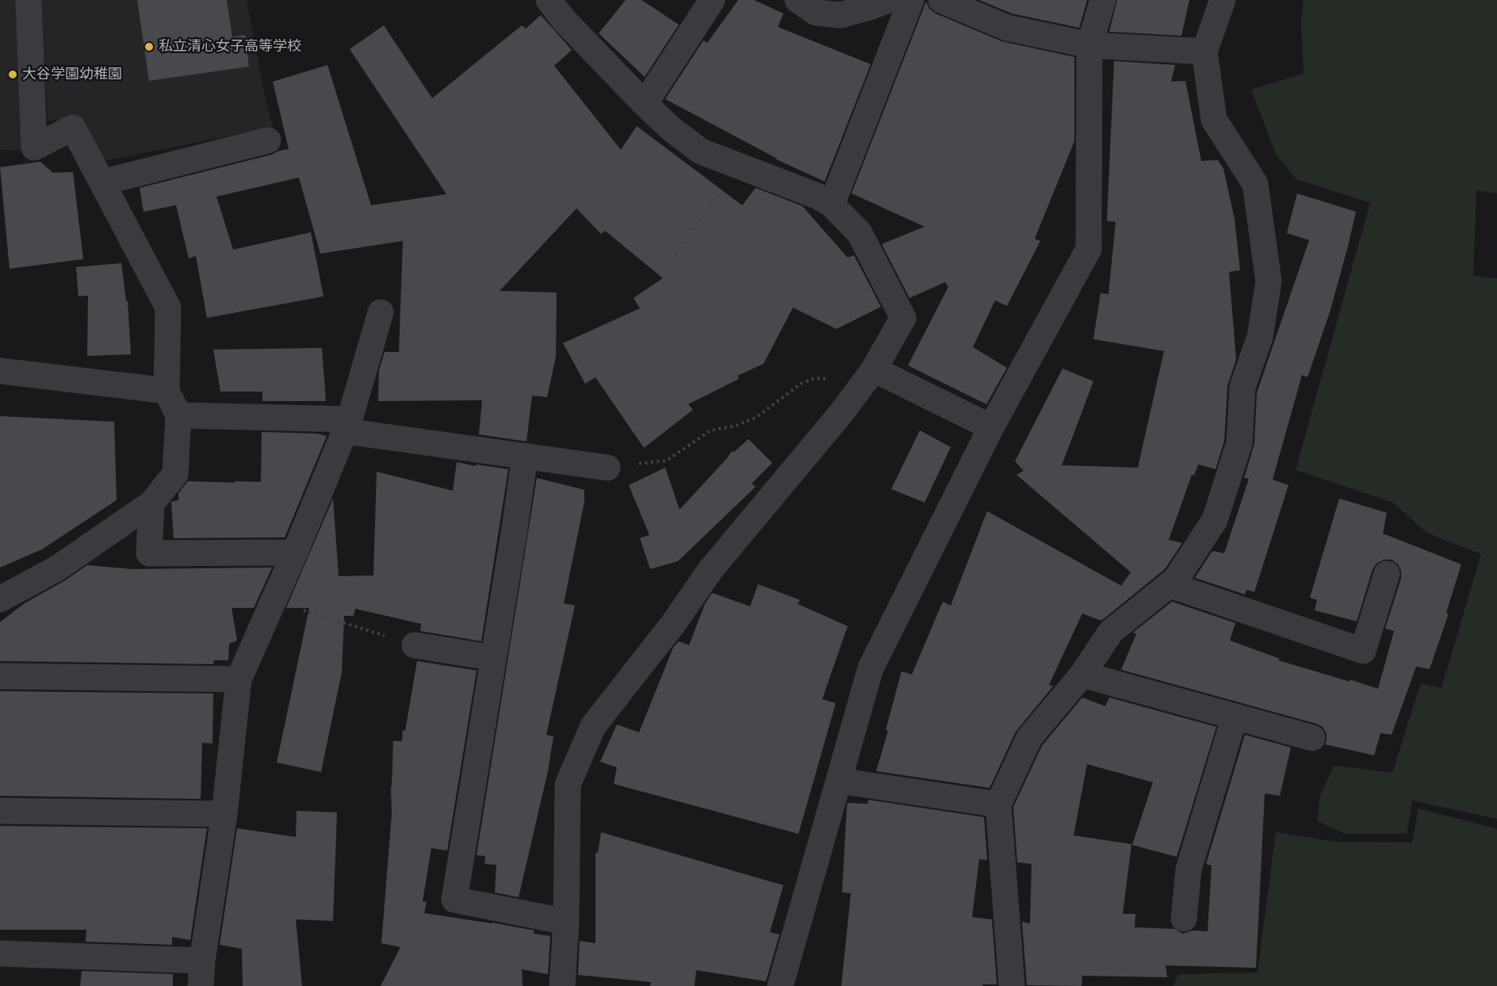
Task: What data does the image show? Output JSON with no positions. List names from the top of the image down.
{
  "places": ["私立清心女子高等学校", "大谷学園幼稚園"]
}
